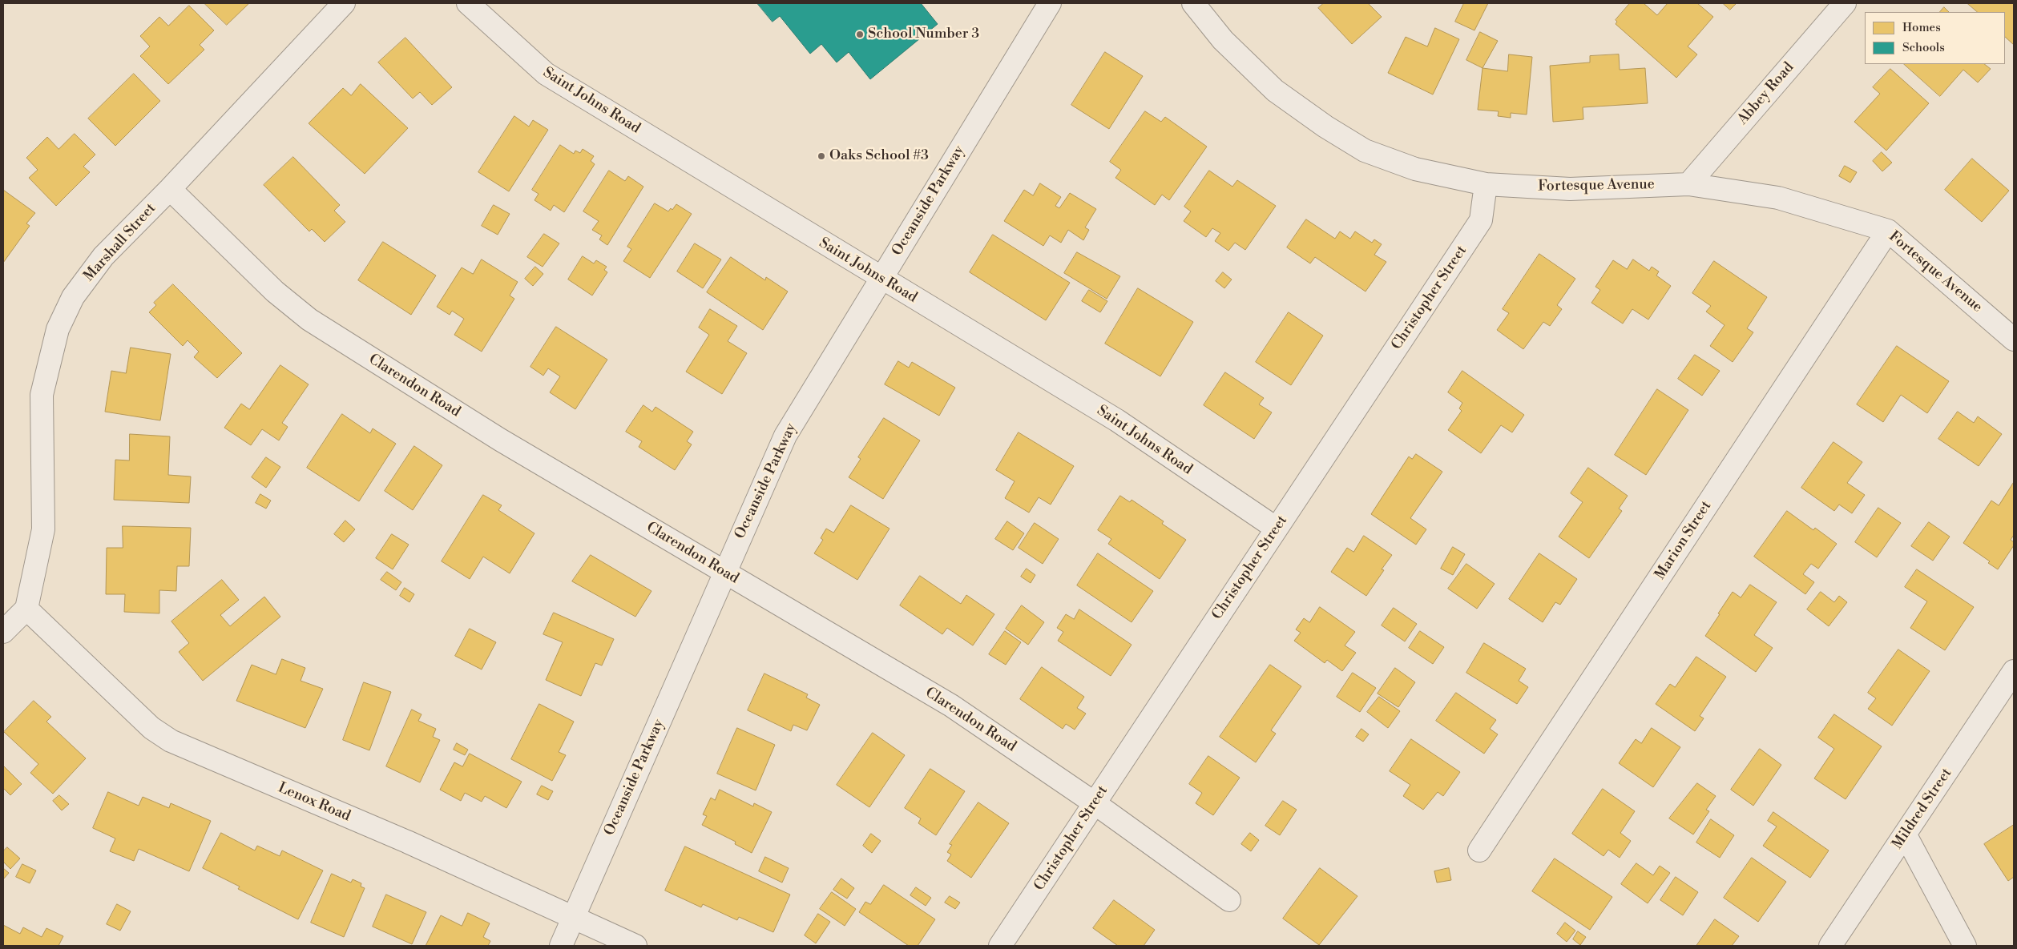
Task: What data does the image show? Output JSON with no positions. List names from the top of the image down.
{
  "streets": {
    "street": [
      "Abbey Road",
      "Saint Johns Road",
      "Fortesque Avenue",
      "Oceanside Parkway",
      "Marshall Street",
      "Christopher Street",
      "Clarendon Road",
      "Marion Street",
      "Lenox Road",
      "Mildred Street"
    ]
  },
  "crossings": [
    ["Abbey Road", "Fortesque Avenue"],
    ["Saint Johns Road", "Oceanside Parkway"],
    ["Saint Johns Road", "Christopher Street"],
    ["Fortesque Avenue", "Christopher Street"],
    ["Fortesque Avenue", "Marion Street"],
    ["Oceanside Parkway", "Clarendon Road"],
    ["Oceanside Parkway", "Lenox Road"],
    ["Marshall Street", "Clarendon Road"],
    ["Marshall Street", "Lenox Road"],
    ["Christopher Street", "Clarendon Road"]
  ],
  "places": ["School Number 3", "Oaks School #3"],
  "legend": ["Homes", "Schools"]
}
